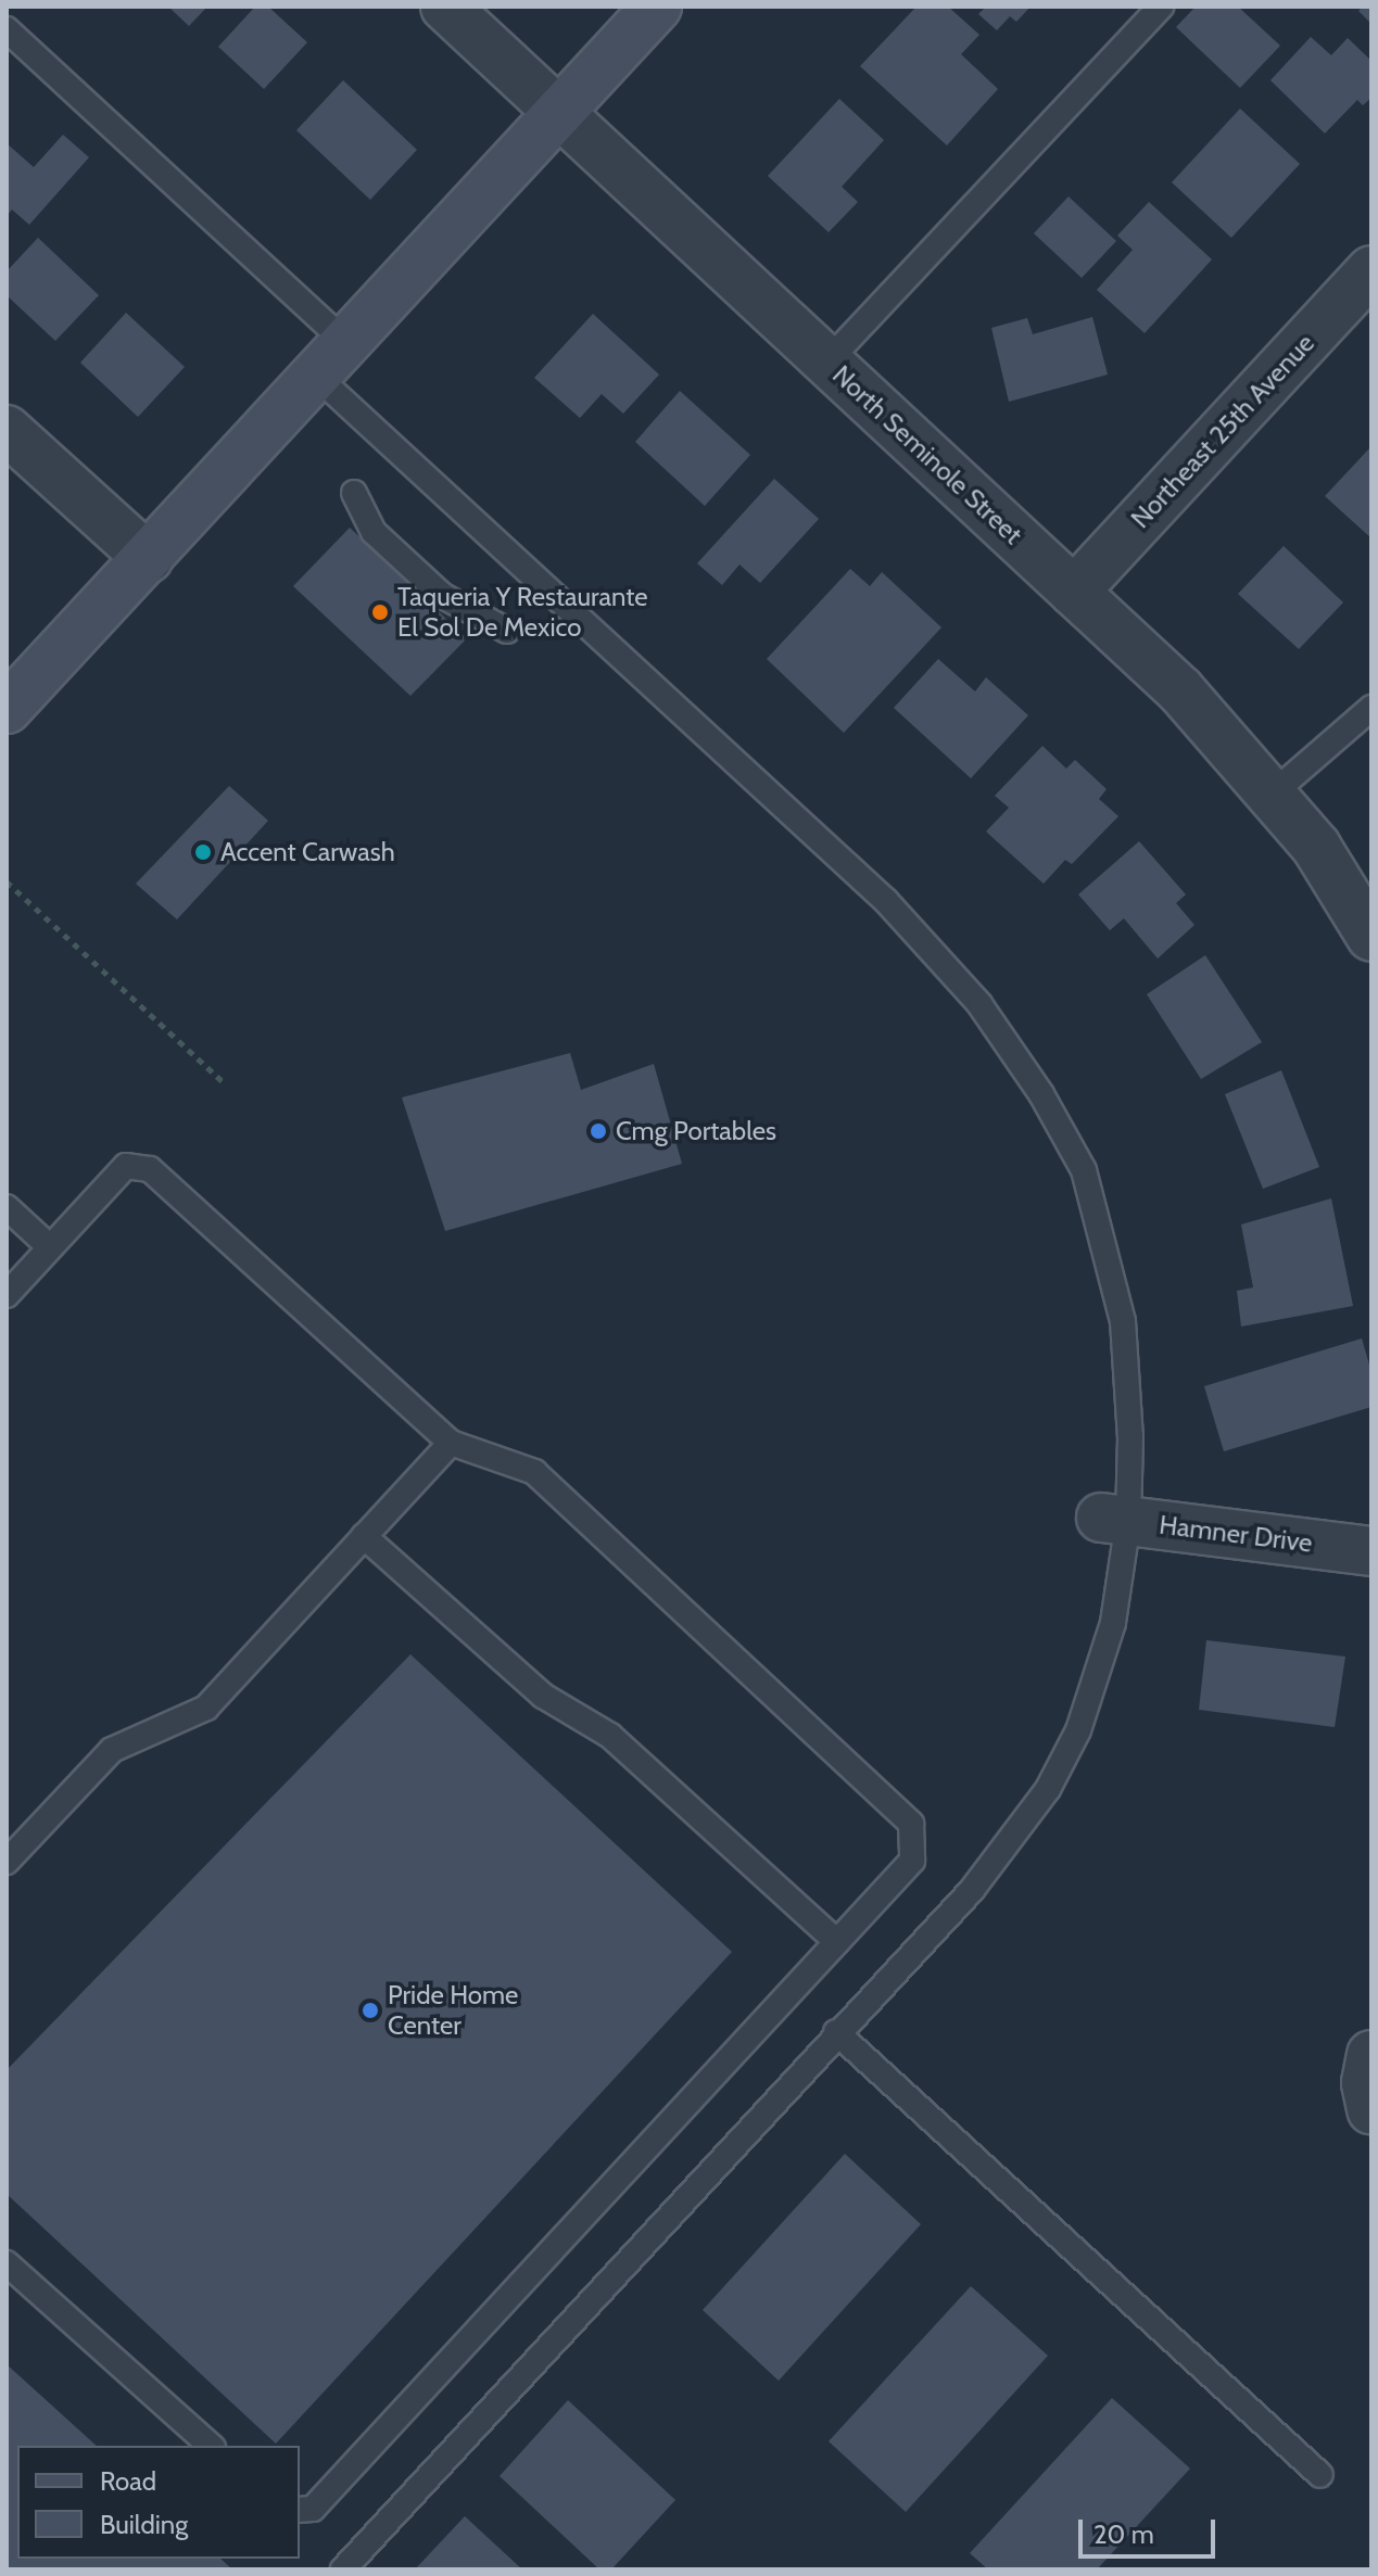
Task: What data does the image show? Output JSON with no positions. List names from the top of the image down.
{
  "streets": {
    "street": ["Northeast 25th Avenue", "North Seminole Street", "Hamner Drive"]
  },
  "crossings": [
    ["Northeast 25th Avenue", "North Seminole Street"]
  ],
  "places": [
    "Taqueria Y Restaurante El Sol De Mexico",
    "Accent Carwash",
    "Cmg Portables",
    "Pride Home Center"
  ],
  "legend": ["Road", "Building"],
  "scale_bar": "20 m"
}
